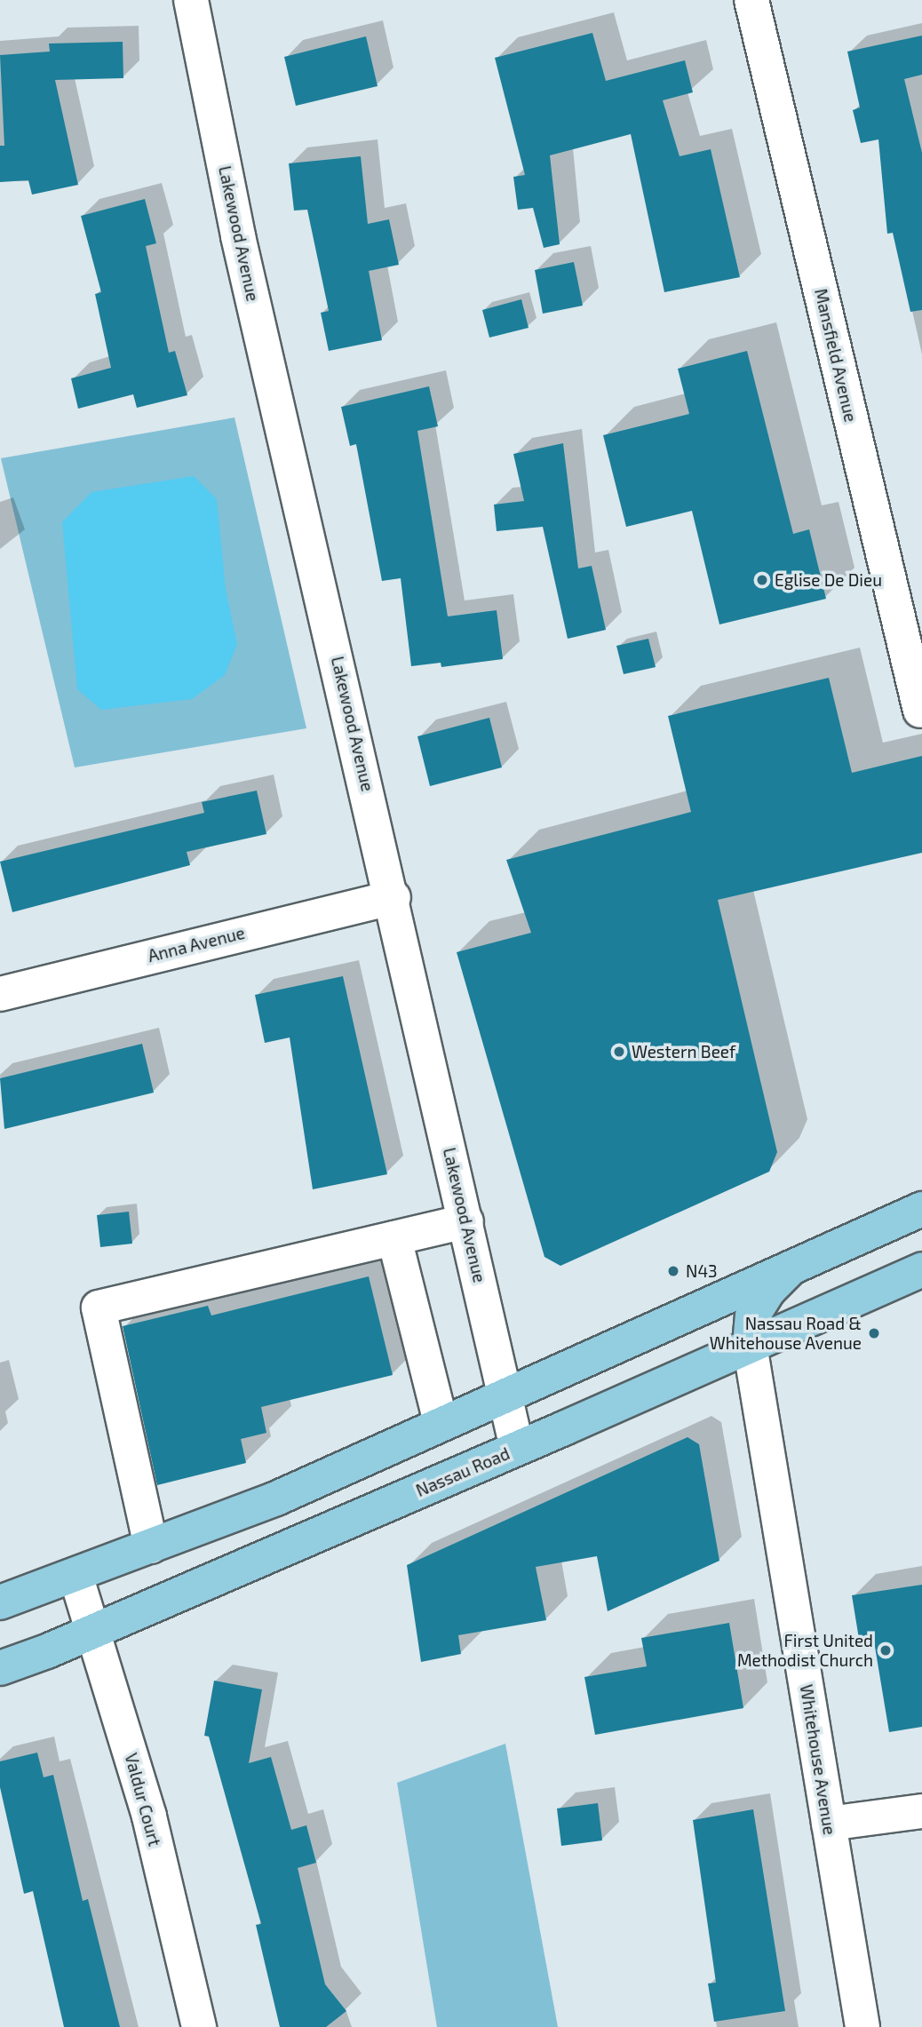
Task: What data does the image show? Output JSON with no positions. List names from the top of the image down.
{
  "streets": {
    "main road": ["Nassau Road"],
    "street": [
      "Lakewood Avenue",
      "Mansfield Avenue",
      "Anna Avenue",
      "Whitehouse Avenue",
      "Valdur Court"
    ]
  },
  "crossings": [
    ["Lakewood Avenue", "Anna Avenue"],
    ["Lakewood Avenue", "Nassau Road"],
    ["Nassau Road", "Whitehouse Avenue"],
    ["Nassau Road", "Valdur Court"]
  ],
  "places": [
    "Eglise De Dieu",
    "Western Beef",
    "N43",
    "Nassau Road & Whitehouse Avenue",
    "First United Methodist Church"
  ]
}
